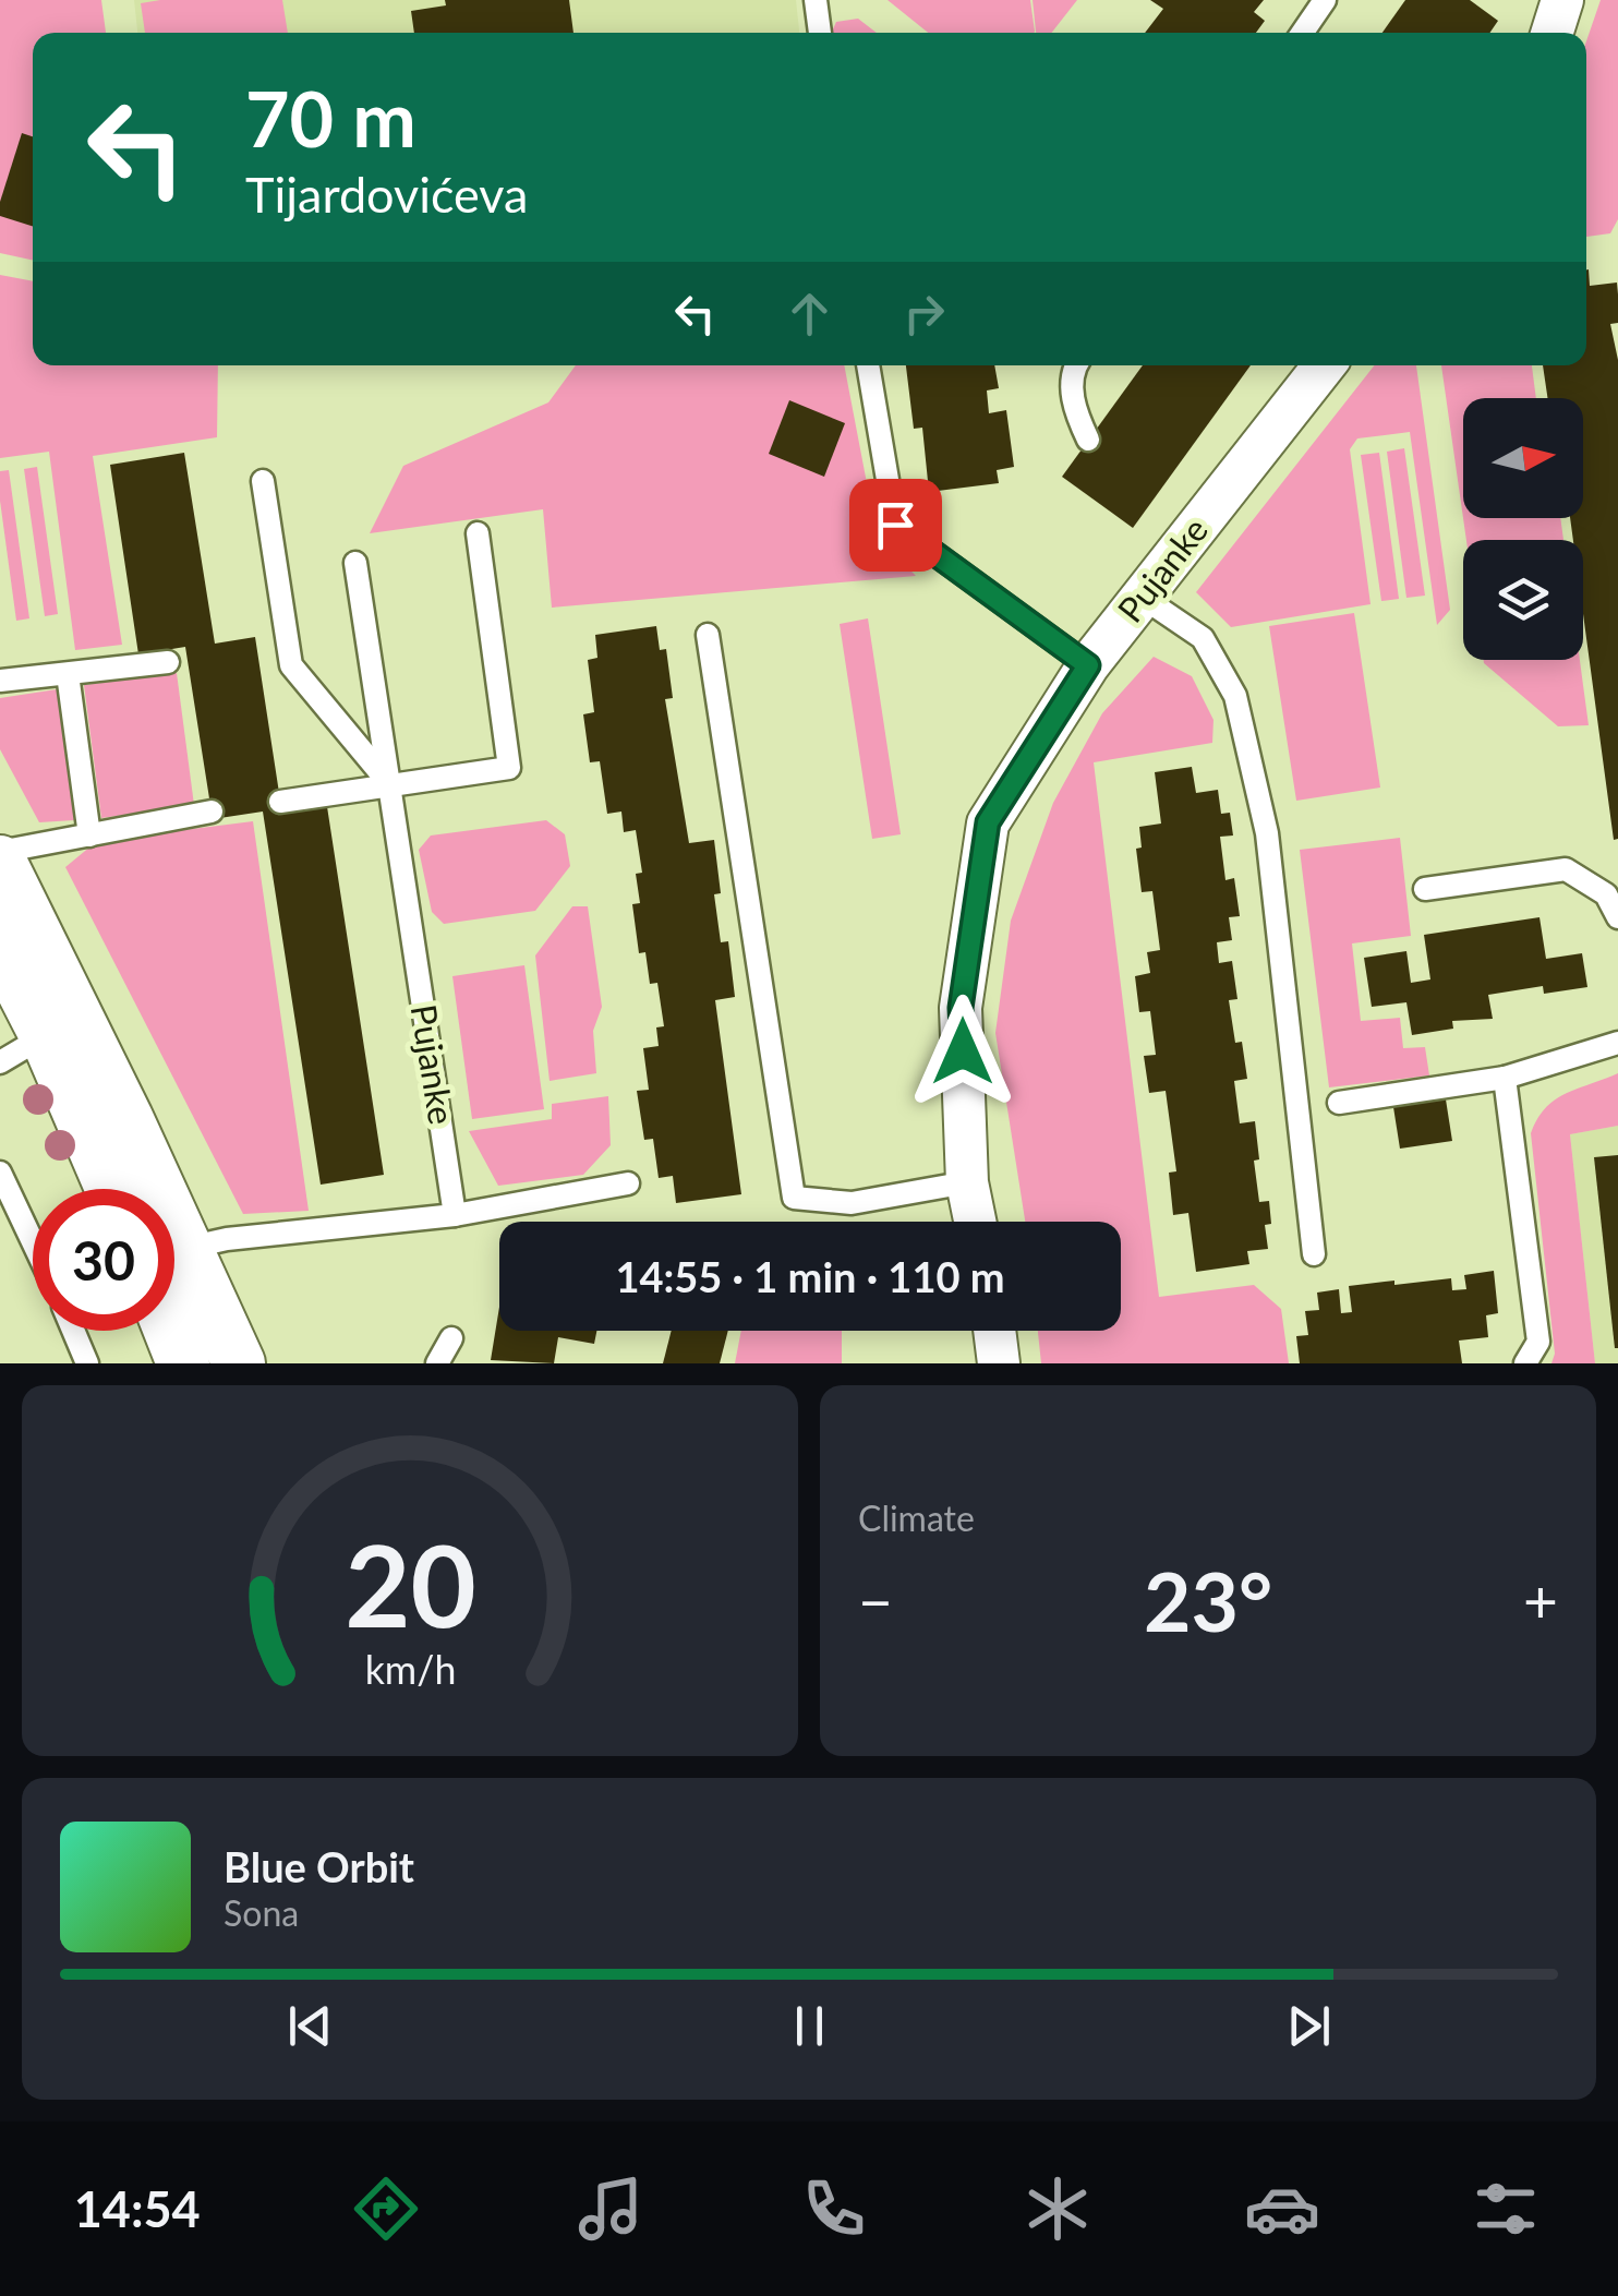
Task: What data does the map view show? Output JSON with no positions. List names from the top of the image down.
{
  "streets": {
    "street": ["Pujanke"]
  },
  "north": "right",
  "page": {
    "turn": ["70 m", "Tijardovićeva"],
    "limit": "30",
    "trip": "14:55 · 1 min · 110 m",
    "tile": "Climate",
    "heat": ["−", "23°", "+"],
    "song": ["Blue Orbit", "Sona"],
    "tabs": "14:54",
    "gauge": ["20", "km/h"]
  }
}
